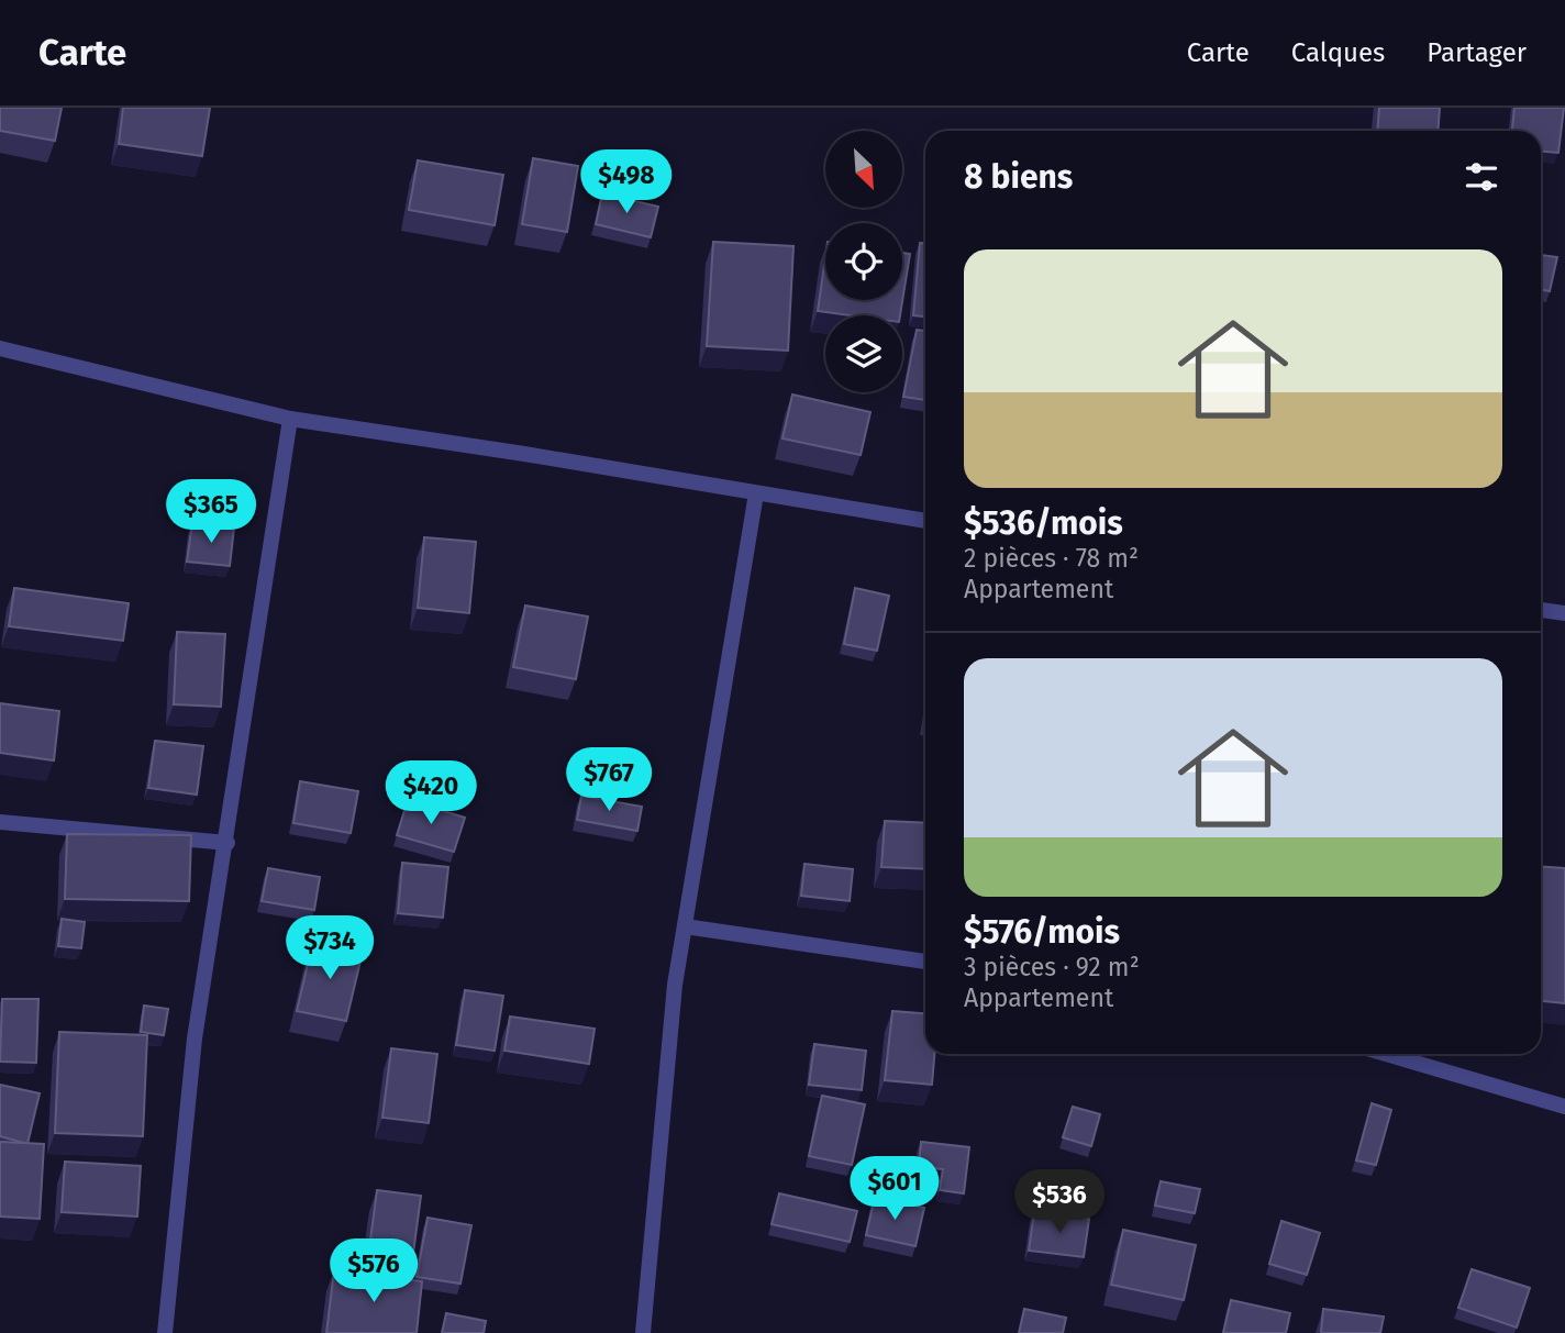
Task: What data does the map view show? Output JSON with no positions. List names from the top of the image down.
{
  "north": "bottom right",
  "page": {
    "header": "Carte",
    "nav": ["Carte", "Calques", "Partager"],
    "heading": "8 biens",
    "price": [
      "$498",
      "$365",
      "$767",
      "$420",
      "$734",
      "$601",
      "$536",
      "$576"
    ],
    "list": [
      {
        "name": "$536/mois",
        "note": "2 pièces · 78 m² · Appartement"
      },
      {
        "name": "$576/mois",
        "note": "3 pièces · 92 m² · Appartement"
      }
    ]
  }
}
